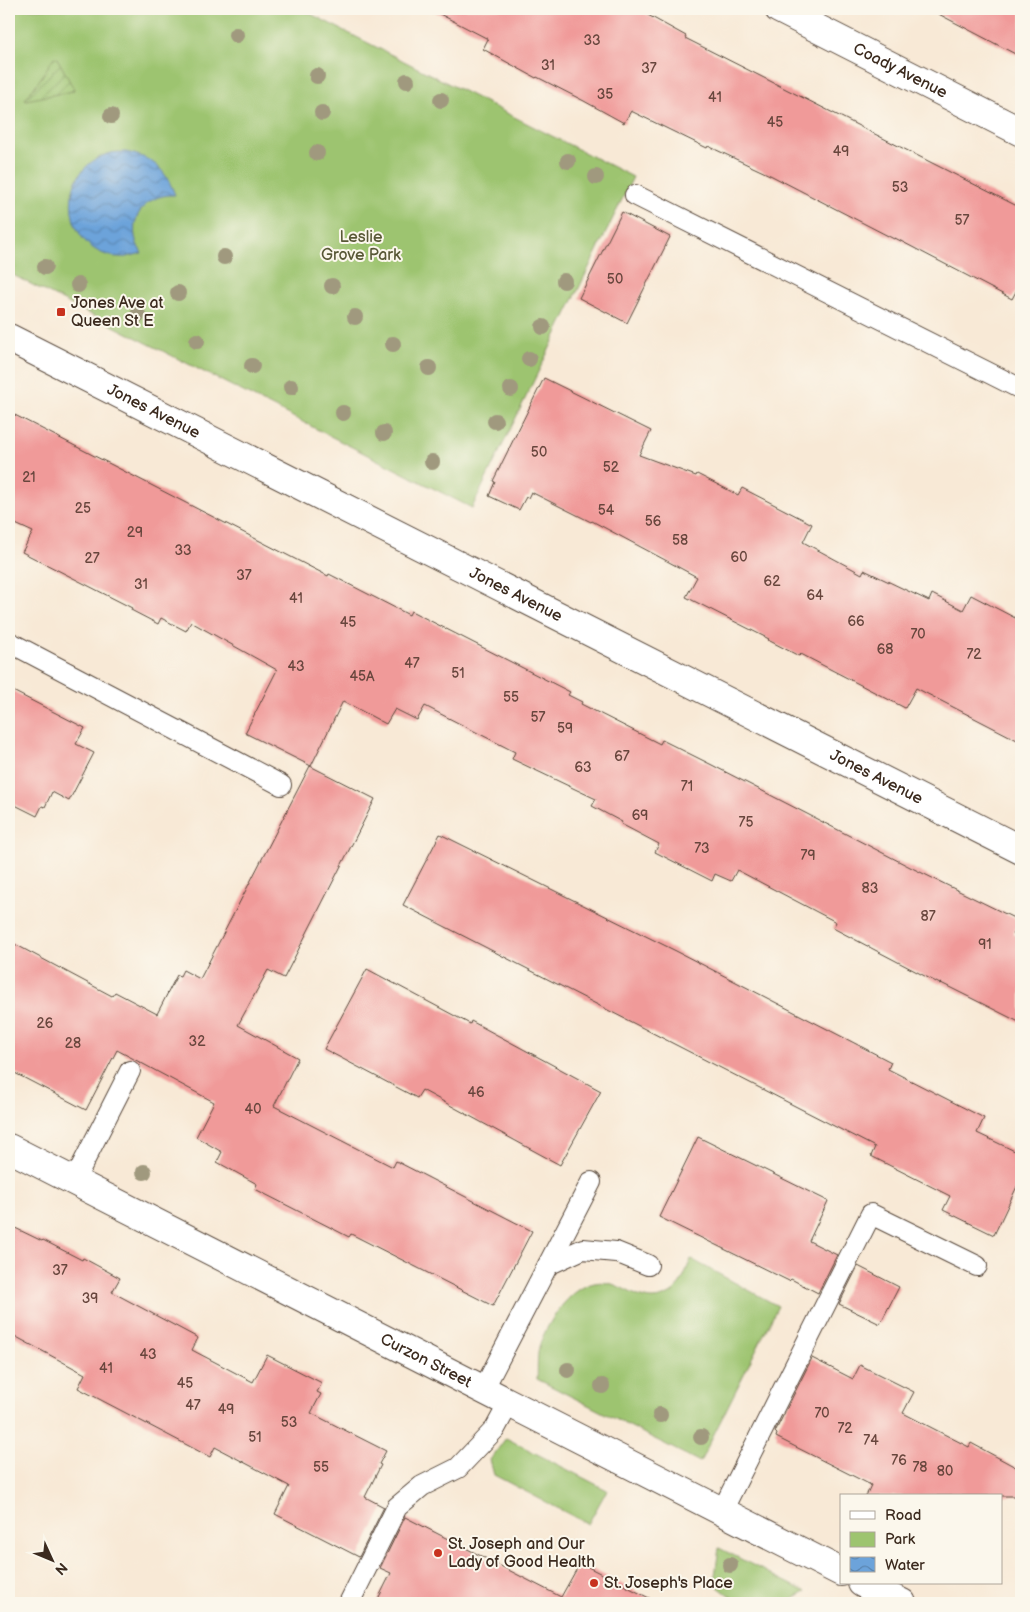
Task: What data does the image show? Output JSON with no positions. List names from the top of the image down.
{
  "streets": {
    "street": ["Coady Avenue", "Jones Avenue", "Curzon Street"]
  },
  "parks": ["Leslie Grove Park"],
  "places": {
    "transit": ["Jones Ave at Queen St E"],
    "other": ["St. Joseph and Our Lady of Good Health", "St. Joseph's Place"]
  },
  "house_numbers": [
    "33",
    "31",
    "37",
    "35",
    "41",
    "45",
    "49",
    "53",
    "57",
    "50",
    "50",
    "52",
    "21",
    "25",
    "54",
    "56",
    "29",
    "58",
    "33",
    "60",
    "27",
    "37",
    "62",
    "31",
    "64",
    "41",
    "66",
    "45",
    "70",
    "68",
    "72",
    "47",
    "43",
    "51",
    "45A",
    "55",
    "57",
    "59",
    "67",
    "63",
    "71",
    "69",
    "75",
    "73",
    "79",
    "83",
    "87",
    "91",
    "26",
    "32",
    "28",
    "46",
    "40",
    "37",
    "39",
    "43",
    "41",
    "45",
    "47",
    "49",
    "70",
    "53",
    "72",
    "51",
    "74",
    "76",
    "55",
    "78",
    "80"
  ],
  "legend": ["Road", "Park", "Water"],
  "north": "bottom right"
}
